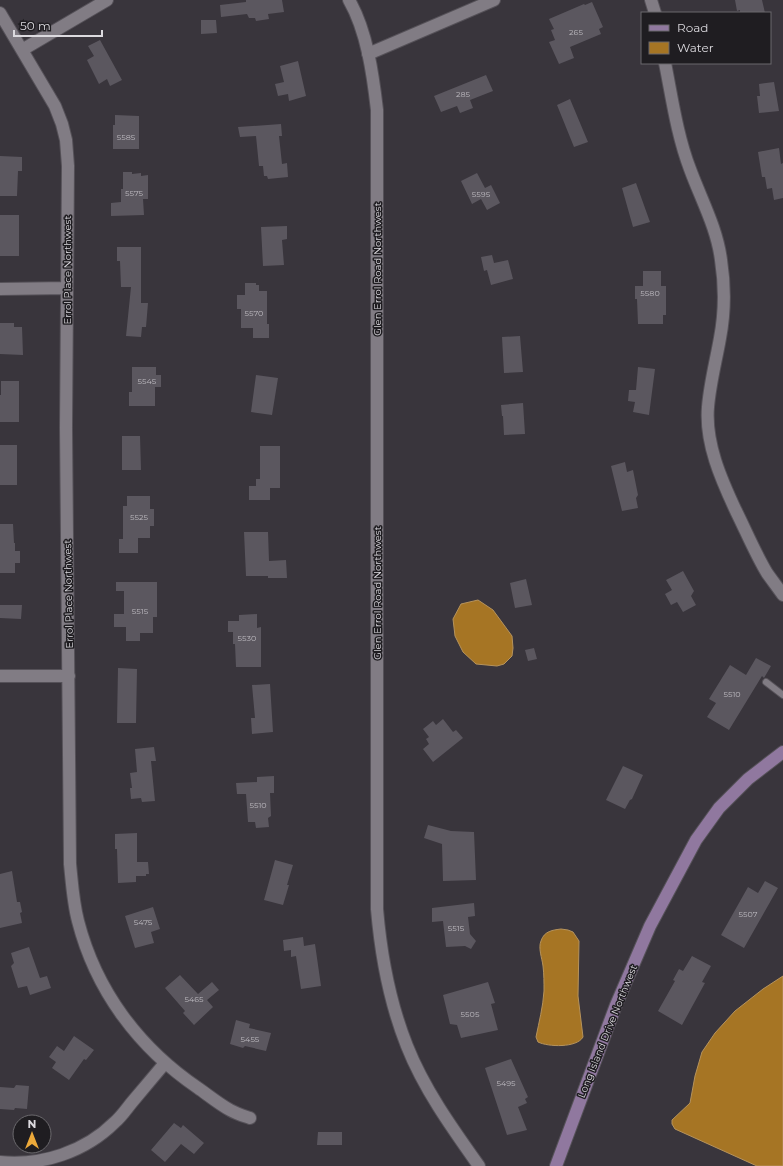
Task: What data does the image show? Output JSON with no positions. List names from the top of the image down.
{
  "streets": {
    "street": ["Glen Errol Road Northwest", "Errol Place Northwest", "Long Island Drive Northwest"]
  },
  "house_numbers": [
    "265",
    "285",
    "5585",
    "5575",
    "5595",
    "5580",
    "5570",
    "5545",
    "5525",
    "5515",
    "5530",
    "5510",
    "5510",
    "5507",
    "5475",
    "5515",
    "5465",
    "5505",
    "5455",
    "5495"
  ],
  "legend": ["Road", "Water"],
  "scale_bar": "50 m",
  "north": "top"
}
